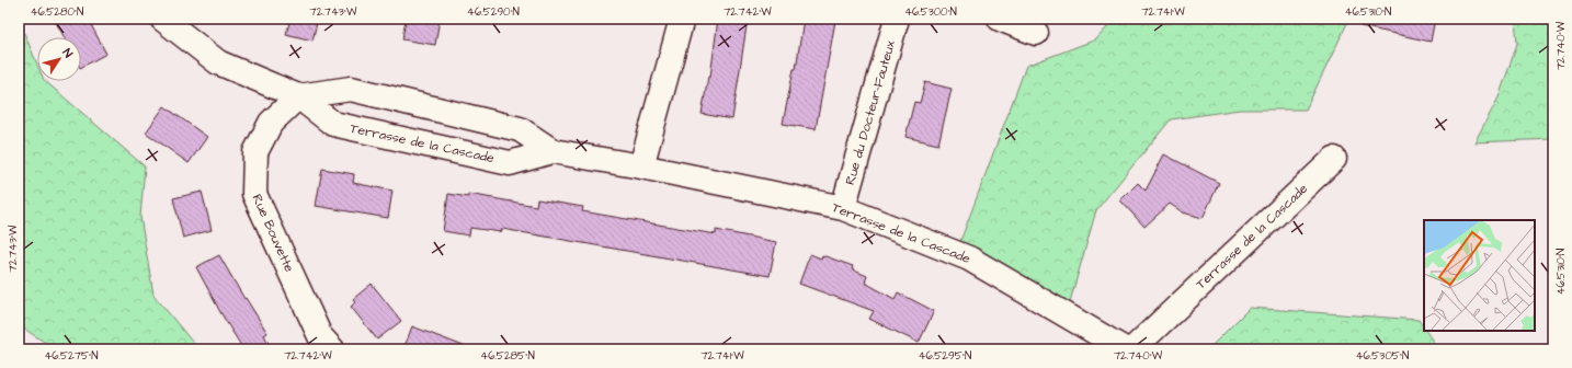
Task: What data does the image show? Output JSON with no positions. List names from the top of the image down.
{
  "streets": {
    "street": ["Rue du Docteur-Fauteux", "Terrasse de la Cascade", "Rue Bouvette"]
  },
  "crossings": [
    ["Rue du Docteur-Fauteux", "Terrasse de la Cascade"],
    ["Terrasse de la Cascade", "Rue Bouvette"]
  ],
  "north": "top right",
  "coordinates": [
    "46.5280°N",
    "72.743°W",
    "46.5290°N",
    "72.742°W",
    "46.5300°N",
    "72.741°W",
    "46.5310°N",
    "72.740°W",
    "46.5275°N",
    "46.5285°N",
    "46.5295°N",
    "46.5305°N"
  ]
}
